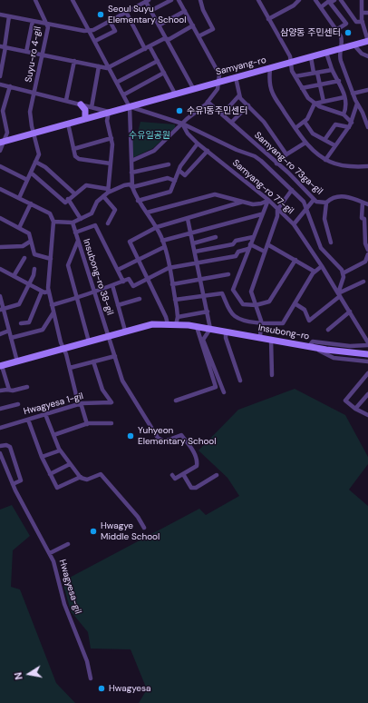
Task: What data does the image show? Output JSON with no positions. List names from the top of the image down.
{
  "streets": {
    "main road": ["Samyang-ro", "Insubong-ro"],
    "street": [
      "Suyu-ro 4-gil",
      "Samyang-ro 73ga-gil",
      "Samyang-ro 77-gil",
      "Insubong-ro 38-gil",
      "Hwagyesa 1-gil",
      "Hwagyesa-gil"
    ]
  },
  "crossings": [
    ["Insubong-ro 38-gil", "Insubong-ro"]
  ],
  "parks": ["수유일공원"],
  "places": [
    "Seoul Suyu Elementary School",
    "삼양동 주민센터",
    "수유1동주민센터",
    "Yuhyeon Elementary School",
    "Hwagye Middle School",
    "Hwagyesa"
  ],
  "north": "left"
}
